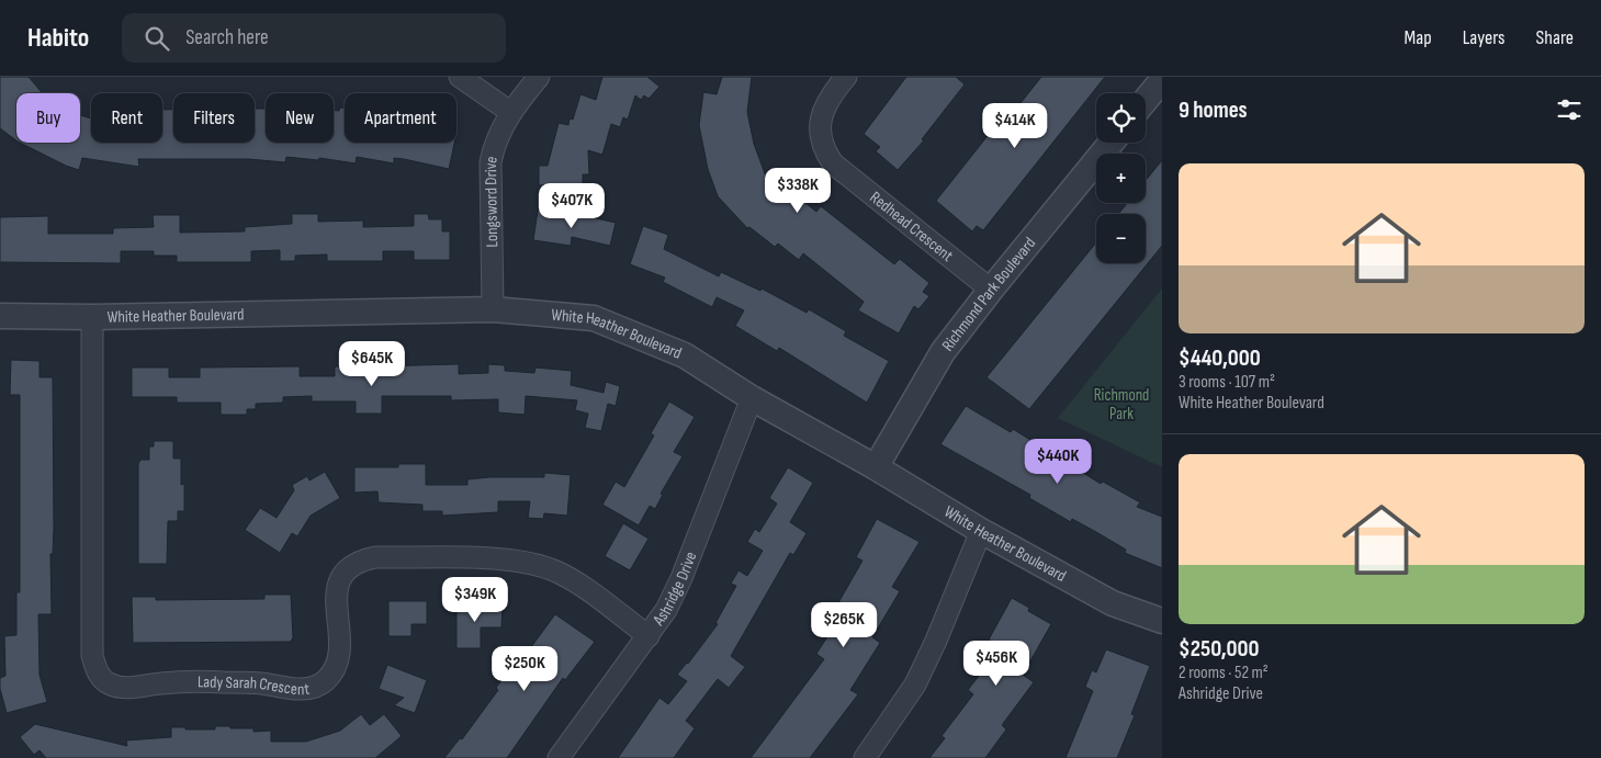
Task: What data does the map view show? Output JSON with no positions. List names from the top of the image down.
{
  "streets": {
    "street": [
      "Longsword Drive",
      "Redhead Crescent",
      "Richmond Park Boulevard",
      "White Heather Boulevard",
      "Ashridge Drive",
      "Lady Sarah Crescent"
    ]
  },
  "crossings": [
    ["Longsword Drive", "White Heather Boulevard"],
    ["Redhead Crescent", "Richmond Park Boulevard"],
    ["Richmond Park Boulevard", "White Heather Boulevard"],
    ["White Heather Boulevard", "Ashridge Drive"],
    ["White Heather Boulevard", "Lady Sarah Crescent"],
    ["Ashridge Drive", "Lady Sarah Crescent"]
  ],
  "parks": ["Richmond Park"],
  "page": {
    "header": "Habito",
    "search": "Search here",
    "nav": ["Map", "Layers", "Share"],
    "heading": "9 homes",
    "map_buttons": ["+", "−"],
    "chip": [
      "Buy",
      "Rent",
      "Filters",
      "New",
      "Apartment"
    ],
    "price": [
      "$414K",
      "$338K",
      "$407K",
      "$645K",
      "$440K",
      "$349K",
      "$265K",
      "$456K",
      "$250K"
    ],
    "list": [
      {
        "name": "$440,000",
        "note": "3 rooms · 107 m² · White Heather Boulevard"
      },
      {
        "name": "$250,000",
        "note": "2 rooms · 52 m² · Ashridge Drive"
      }
    ]
  }
}
